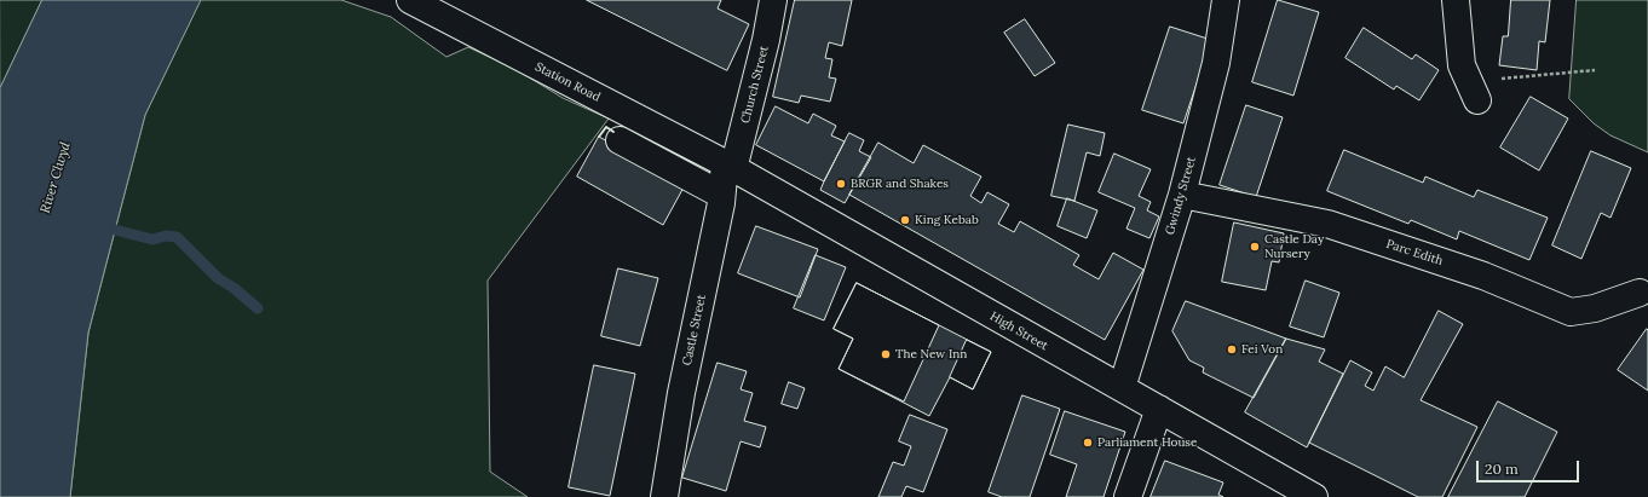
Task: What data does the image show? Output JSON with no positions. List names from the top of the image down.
{
  "streets": {
    "street": [
      "Station Road",
      "Church Street",
      "Gwindy Street",
      "Parc Edith",
      "Castle Street",
      "High Street"
    ]
  },
  "crossings": [
    ["Station Road", "Church Street"],
    ["Station Road", "Castle Street"],
    ["Station Road", "High Street"],
    ["Church Street", "Castle Street"],
    ["Church Street", "High Street"],
    ["Gwindy Street", "Parc Edith"],
    ["Gwindy Street", "High Street"],
    ["Castle Street", "High Street"]
  ],
  "water": ["River Clwyd"],
  "places": [
    "BRGR and Shakes",
    "King Kebab",
    "Castle Day Nursery",
    "Fei Von",
    "The New Inn",
    "Parliament House"
  ],
  "scale_bar": "20 m"
}
